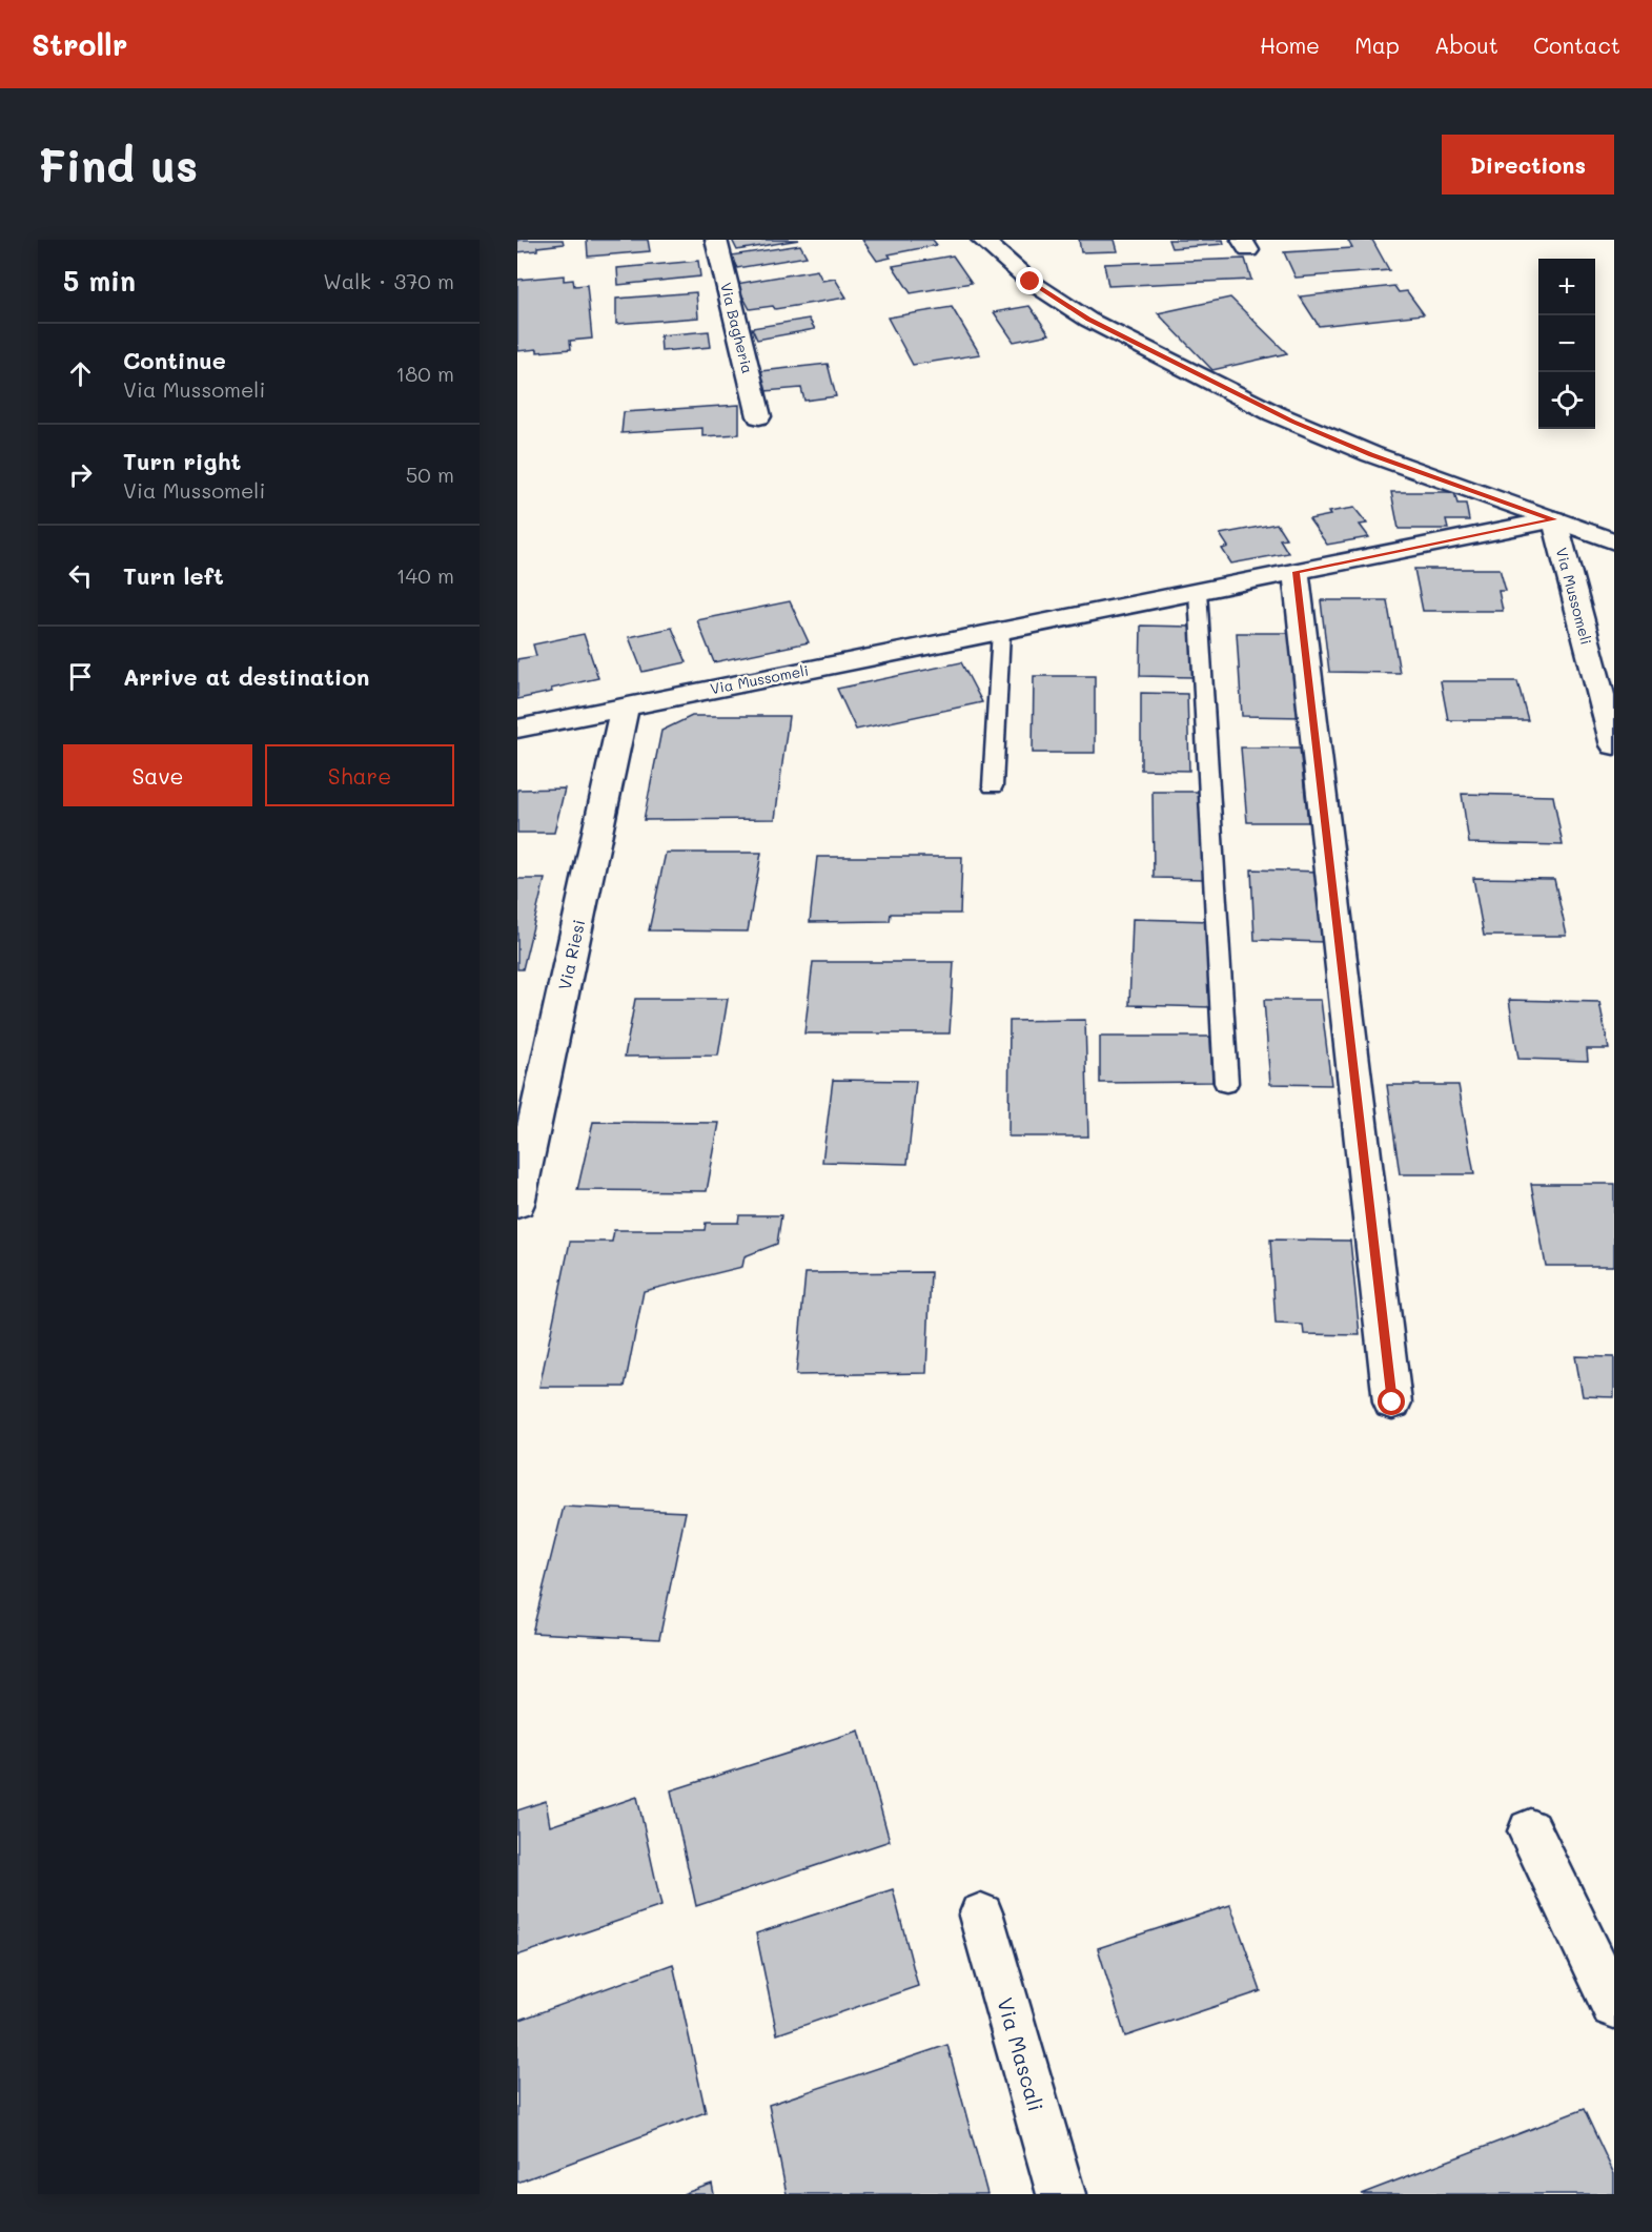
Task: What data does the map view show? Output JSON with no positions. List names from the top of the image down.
{
  "streets": {
    "street": [
      "Via Bagheria",
      "Via Mussomeli",
      "Via Riesi",
      "Via Mascali"
    ]
  },
  "crossings": [
    ["Via Mussomeli", "Via Riesi"]
  ],
  "page": {
    "header": "Strollr",
    "nav": [
      "Home",
      "Map",
      "About",
      "Contact"
    ],
    "buttons": [
      "Directions",
      ["Save", "Share"]
    ],
    "title": "Find us",
    "heading": ["5 min", "Walk · 370 m"],
    "map_buttons": ["+", "−"],
    "list": [
      ["Continue", "Via Mussomeli", "180 m"],
      ["Turn right", "Via Mussomeli", "50 m"],
      ["Turn left", "140 m"],
      "Arrive at destination"
    ]
  }
}
